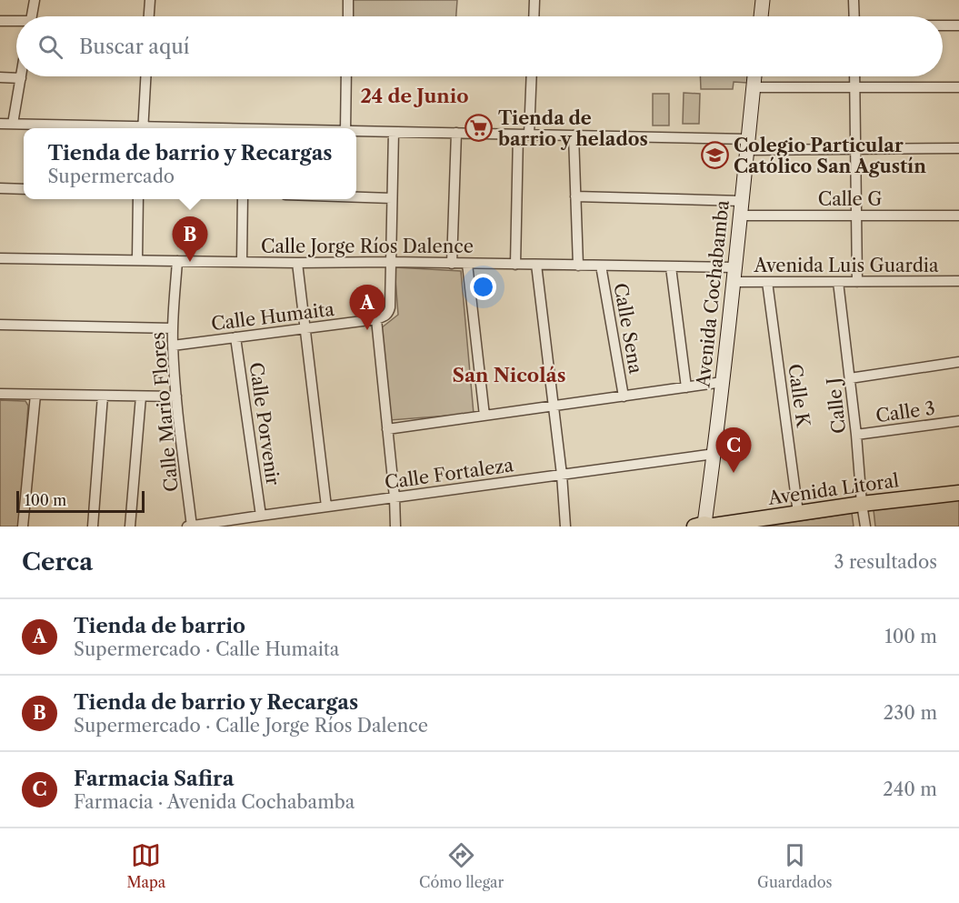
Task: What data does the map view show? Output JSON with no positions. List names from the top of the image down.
{
  "streets": {
    "main road": ["Avenida Cochabamba", "Avenida Litoral"],
    "street": [
      "Calle G",
      "Calle Jorge Ríos Dalence",
      "Avenida Luis Guardia",
      "Calle Humaita",
      "Calle Sena",
      "Calle K",
      "Calle J",
      "Calle Mario Flores",
      "Calle 3",
      "Calle Porvenir",
      "Calle Fortaleza"
    ]
  },
  "crossings": [
    ["Calle G", "Avenida Cochabamba"],
    ["Calle Jorge Ríos Dalence", "Avenida Cochabamba"],
    ["Calle Jorge Ríos Dalence", "Calle Sena"],
    ["Calle Jorge Ríos Dalence", "Calle Mario Flores"],
    ["Avenida Luis Guardia", "Avenida Cochabamba"],
    ["Avenida Luis Guardia", "Calle K"],
    ["Avenida Luis Guardia", "Calle J"],
    ["Avenida Cochabamba", "Calle Fortaleza"],
    ["Avenida Cochabamba", "Avenida Litoral"],
    ["Calle Humaita", "Calle Mario Flores"],
    ["Calle Humaita", "Calle Porvenir"],
    ["Calle K", "Avenida Litoral"],
    ["Calle J", "Calle 3"],
    ["Calle J", "Avenida Litoral"],
    ["Calle Mario Flores", "Calle Fortaleza"],
    ["Calle Porvenir", "Calle Fortaleza"]
  ],
  "districts": ["24 de Junio", "San Nicolás"],
  "places": {
    "supermarket": ["Tienda de barrio y helados"],
    "school or university": ["Colegio Particular Católico San Agustín"]
  },
  "scale_bar": "100 m",
  "page": {
    "search": "Buscar aquí",
    "popup": ["Tienda de barrio y Recargas", "Supermercado"],
    "pins": ["B", "A", "C"],
    "scale": "100 m",
    "heading": ["Cerca", "3 resultados"],
    "list": [
      {
        "mark": "A",
        "name": "Tienda de barrio",
        "note": "Supermercado · Calle Humaita",
        "value": "100 m"
      },
      {
        "mark": "B",
        "name": "Tienda de barrio y Recargas",
        "note": "Supermercado · Calle Jorge Ríos Dalence",
        "value": "230 m"
      },
      {
        "mark": "C",
        "name": "Farmacia Safira",
        "note": "Farmacia · Avenida Cochabamba",
        "value": "240 m"
      }
    ],
    "nav": ["Mapa", "Cómo llegar", "Guardados"]
  }
}
